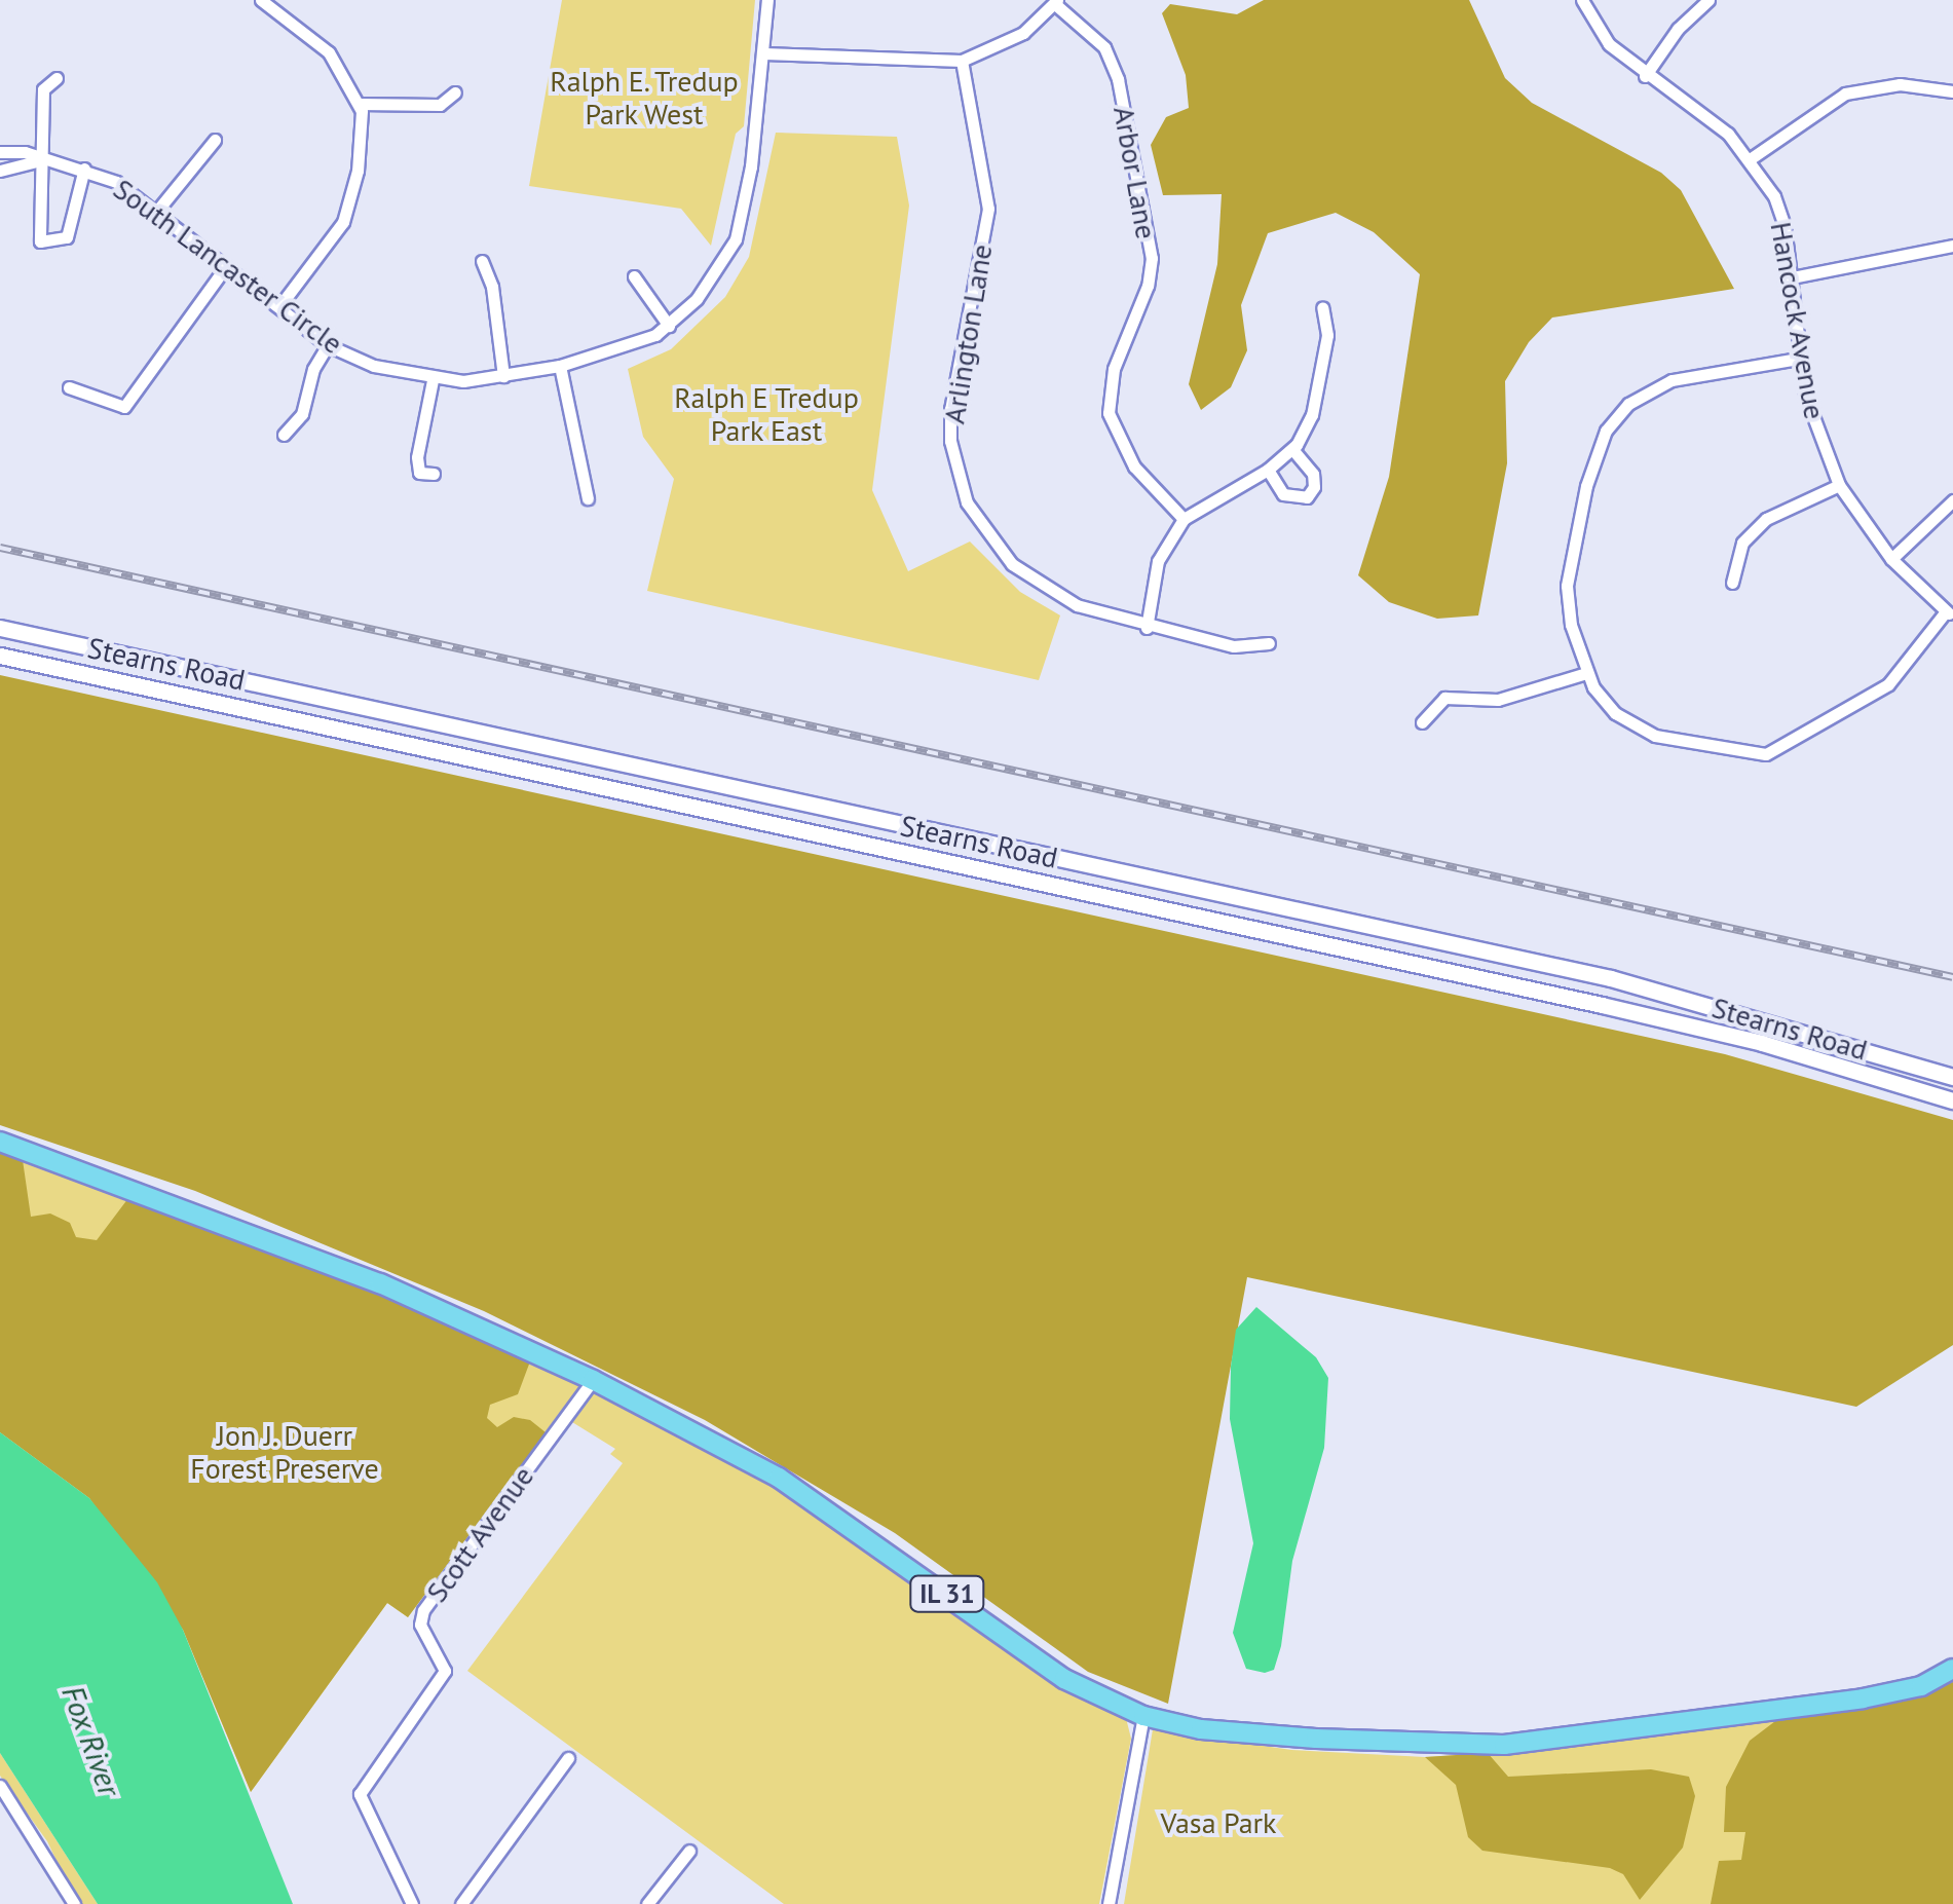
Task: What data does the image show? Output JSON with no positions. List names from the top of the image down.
{
  "streets": {
    "main road": ["Stearns Road", "IL 31"],
    "street": [
      "Arbor Lane",
      "South Lancaster Circle",
      "Hancock Avenue",
      "Arlington Lane",
      "Scott Avenue"
    ]
  },
  "crossings": [
    ["Scott Avenue", "IL 31"]
  ],
  "water": ["Fox River"],
  "parks": [
    "Ralph E. Tredup Park West",
    "Ralph E Tredup Park East",
    "Jon J. Duerr Forest Preserve",
    "Vasa Park"
  ]
}
